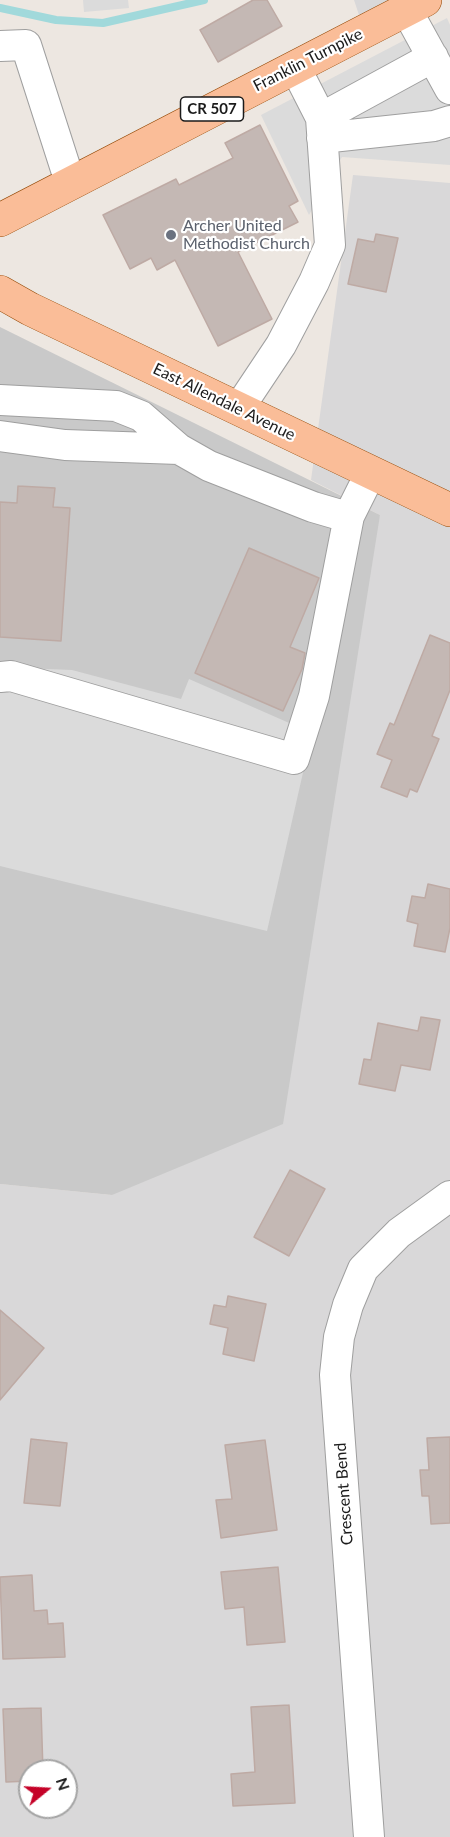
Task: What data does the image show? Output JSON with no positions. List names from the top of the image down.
{
  "streets": {
    "main road": ["Franklin Turnpike", "CR 507", "East Allendale Avenue"],
    "street": ["Crescent Bend"]
  },
  "places": ["Archer United Methodist Church"],
  "north": "right"
}
